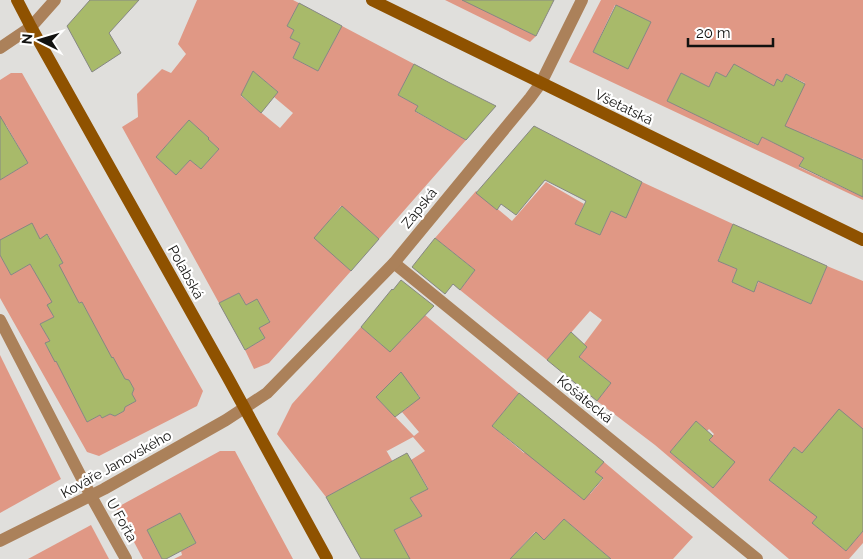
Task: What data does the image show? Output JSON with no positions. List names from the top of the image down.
{
  "streets": {
    "street": [
      "Všetatská",
      "Zápská",
      "Polabská",
      "Košátecká",
      "Kováře Janovského",
      "U Fořta"
    ]
  },
  "crossings": [
    ["Všetatská", "Zápská"],
    ["Zápská", "Polabská"],
    ["Zápská", "Košátecká"],
    ["Zápská", "Kováře Janovského"],
    ["Polabská", "Kováře Janovského"],
    ["Kováře Janovského", "U Fořta"]
  ],
  "scale_bar": "20 m",
  "north": "left"
}
